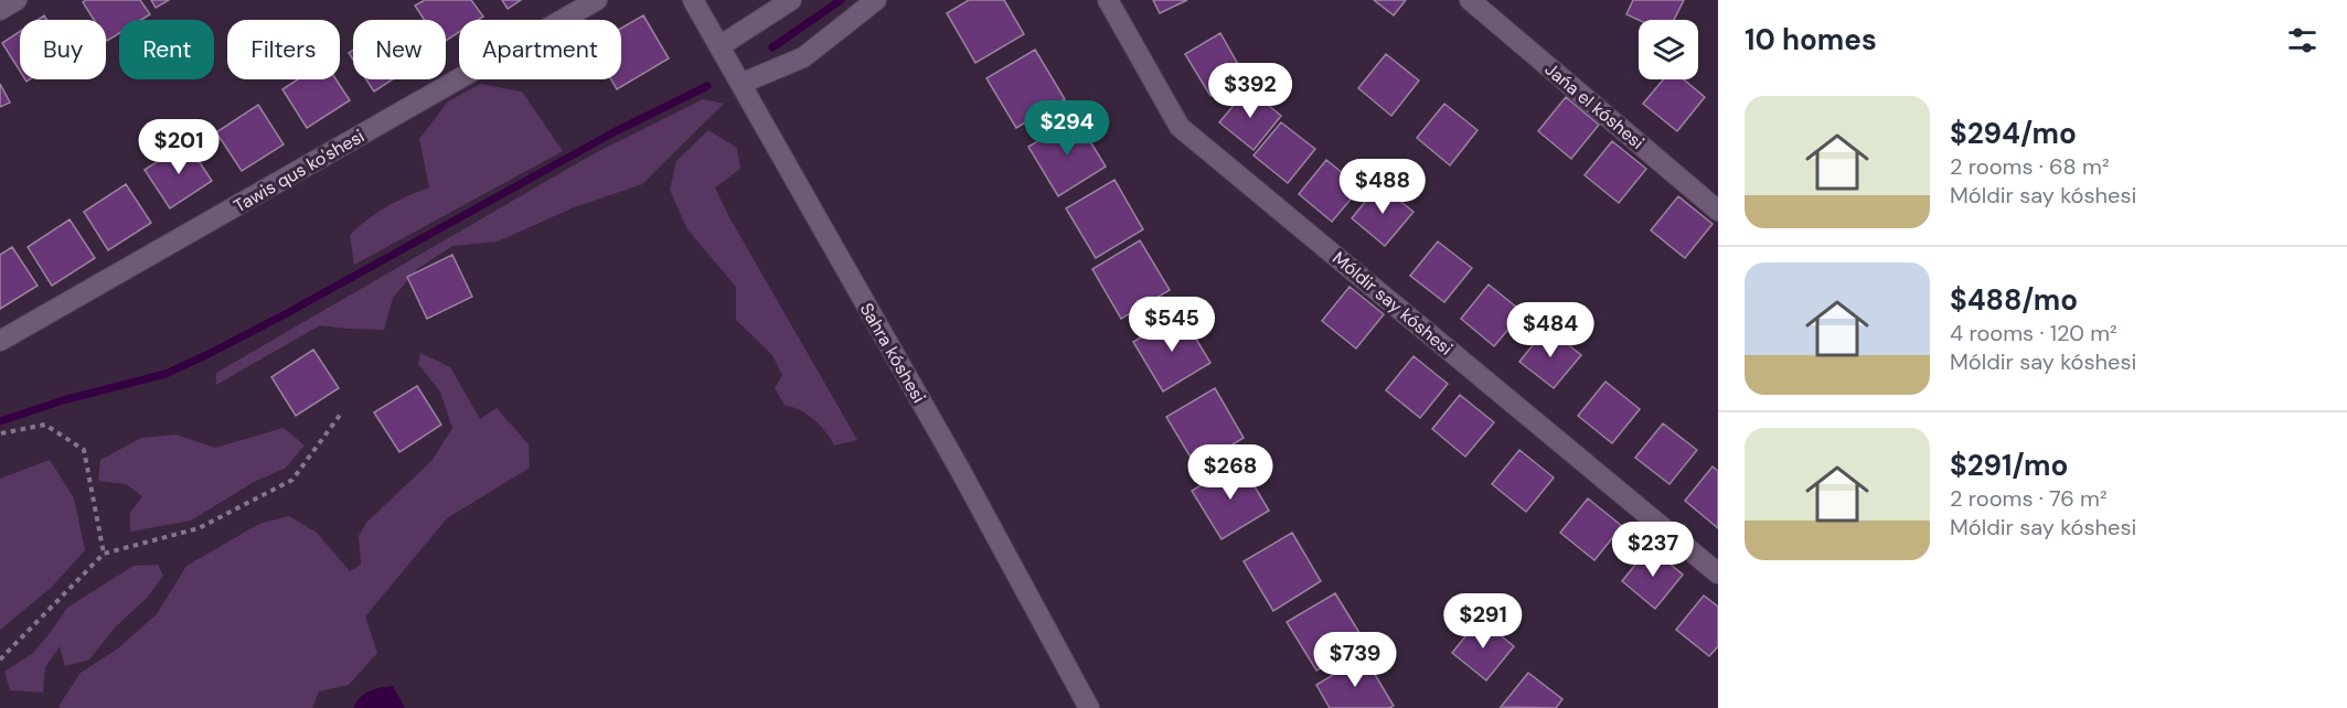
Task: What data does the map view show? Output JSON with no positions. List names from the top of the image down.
{
  "streets": {
    "street": [
      "Jańa el kóshesi",
      "Tawis qus ko'shesi",
      "Móldir say kóshesi",
      "Sahra kóshesi"
    ]
  },
  "page": {
    "heading": "10 homes",
    "chip": [
      "Buy",
      "Rent",
      "Filters",
      "New",
      "Apartment"
    ],
    "price": [
      "$392",
      "$294",
      "$201",
      "$488",
      "$545",
      "$484",
      "$268",
      "$237",
      "$291",
      "$739"
    ],
    "list": [
      {
        "name": "$294/mo",
        "note": "2 rooms · 68 m² · Móldir say kóshesi"
      },
      {
        "name": "$488/mo",
        "note": "4 rooms · 120 m² · Móldir say kóshesi"
      },
      {
        "name": "$291/mo",
        "note": "2 rooms · 76 m² · Móldir say kóshesi"
      }
    ]
  }
}
